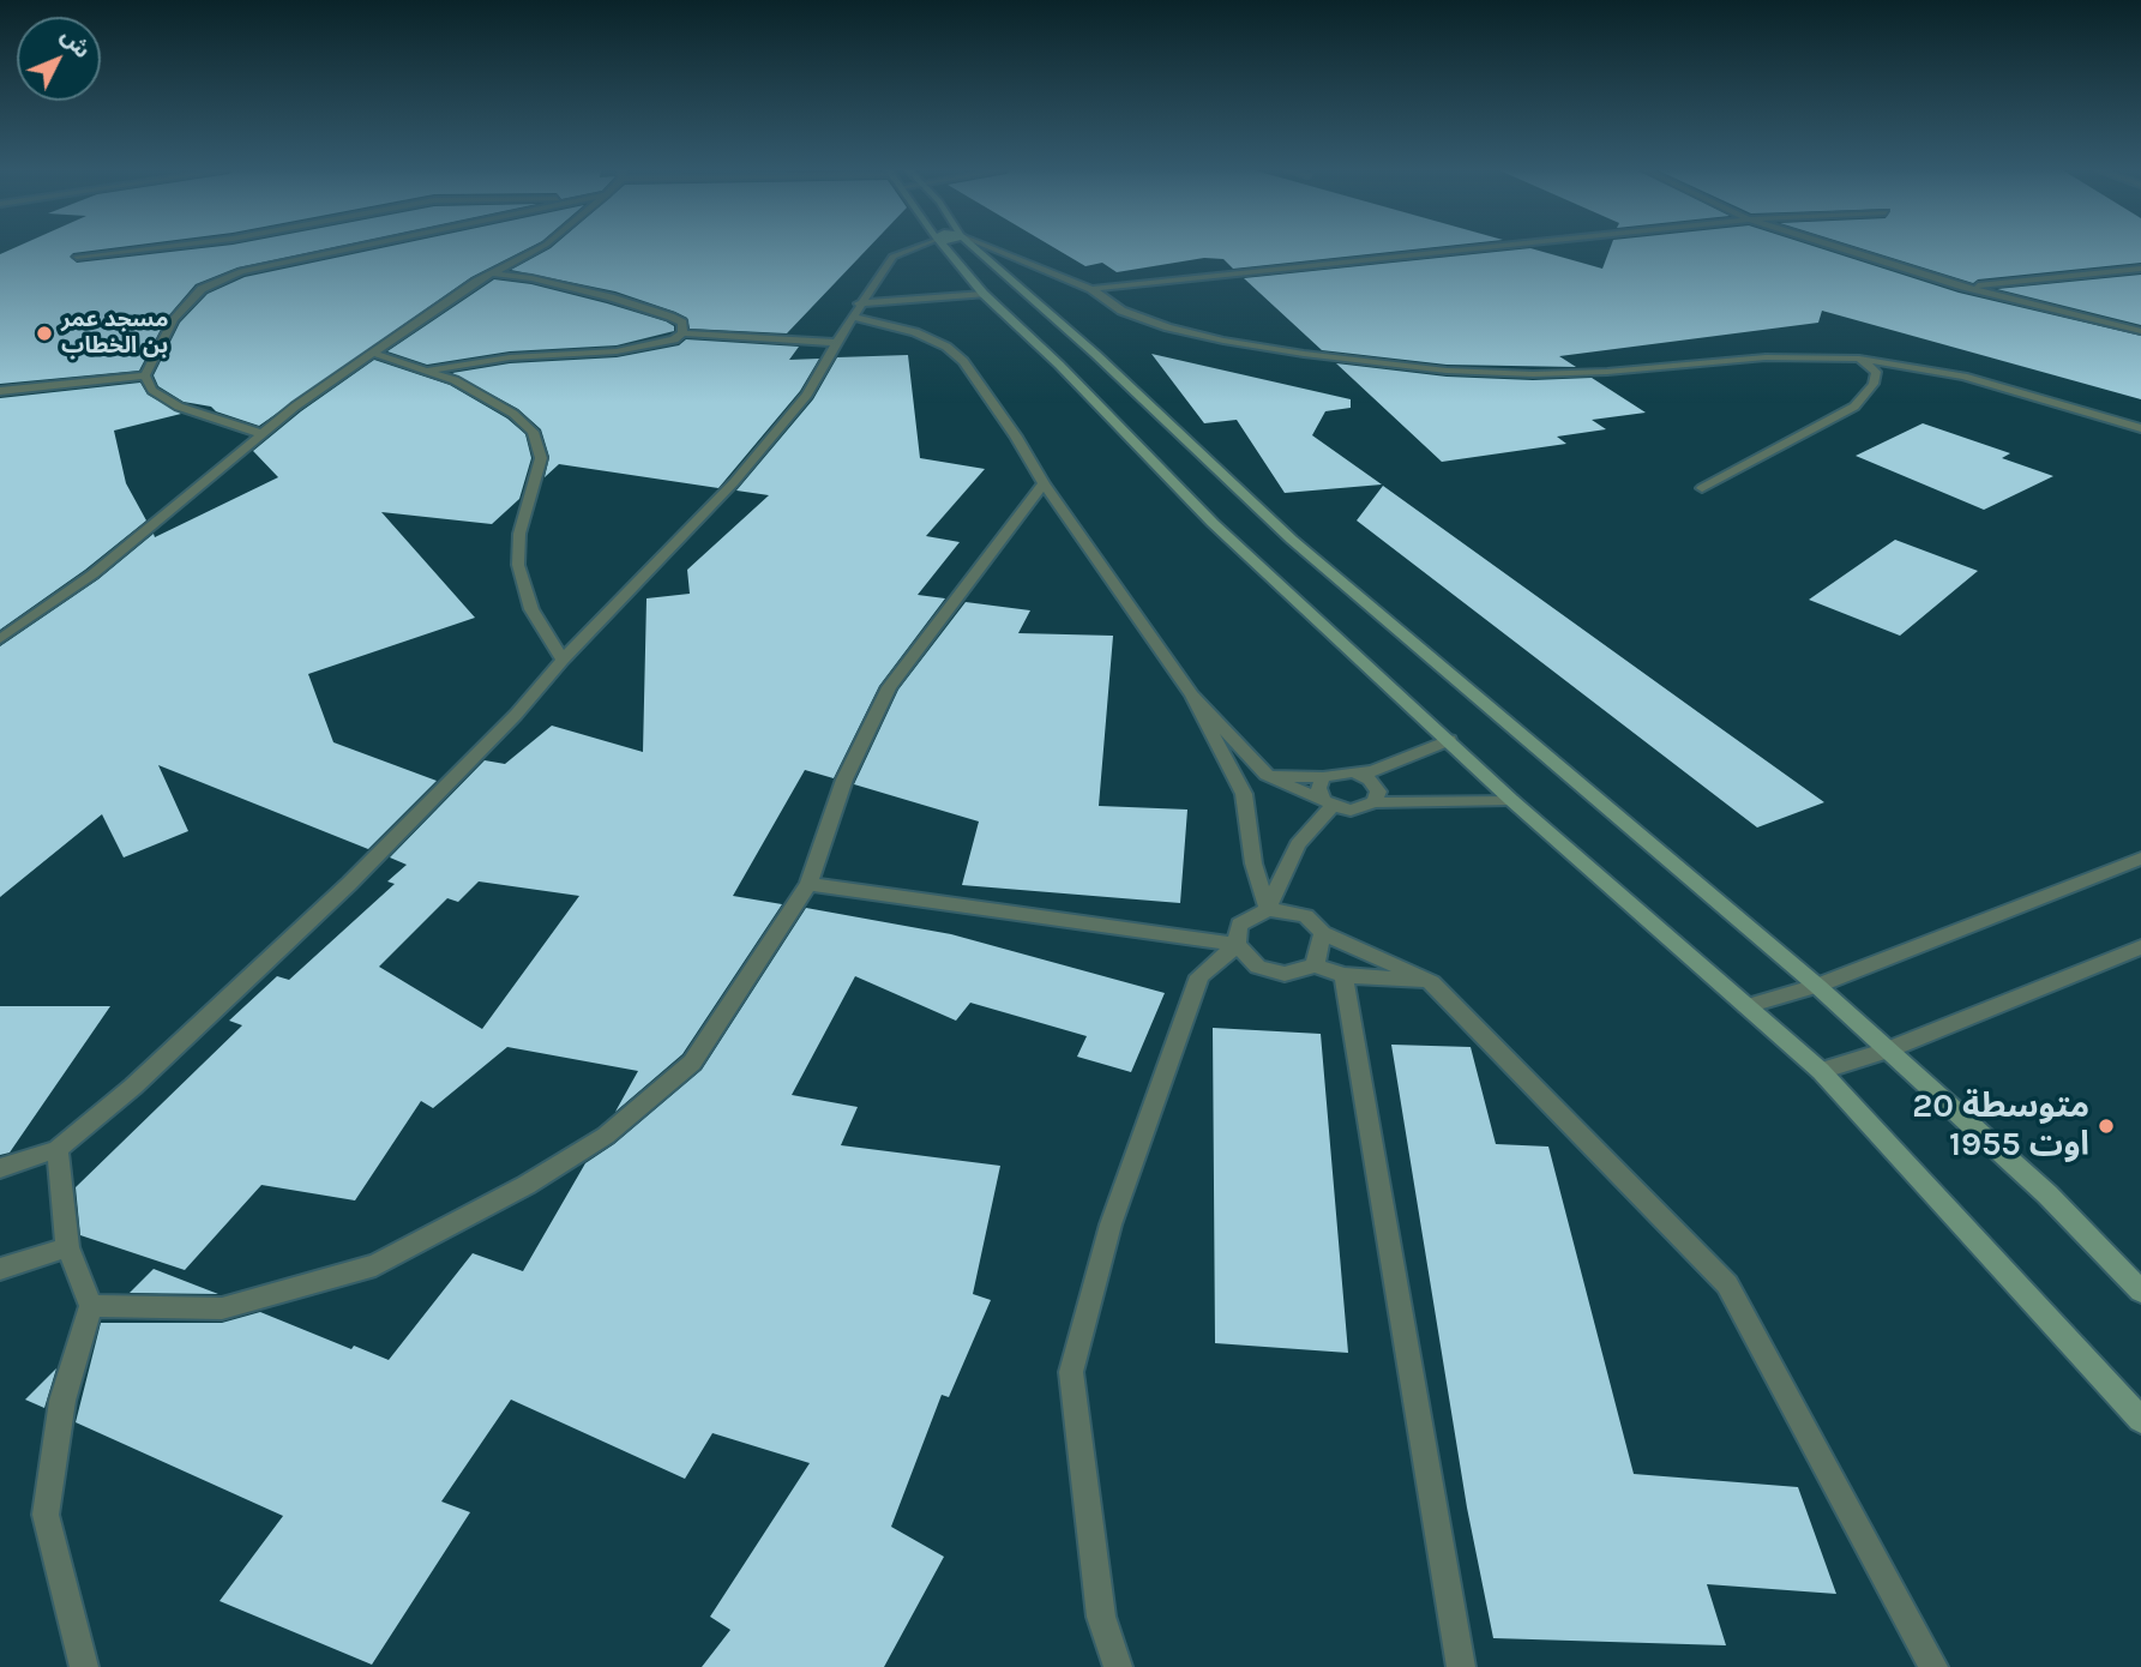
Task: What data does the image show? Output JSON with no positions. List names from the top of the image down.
{
  "places": ["مسجد عمر بن الخطاب", "متوسطة 20 اوت 1955"],
  "north": "top right"
}
